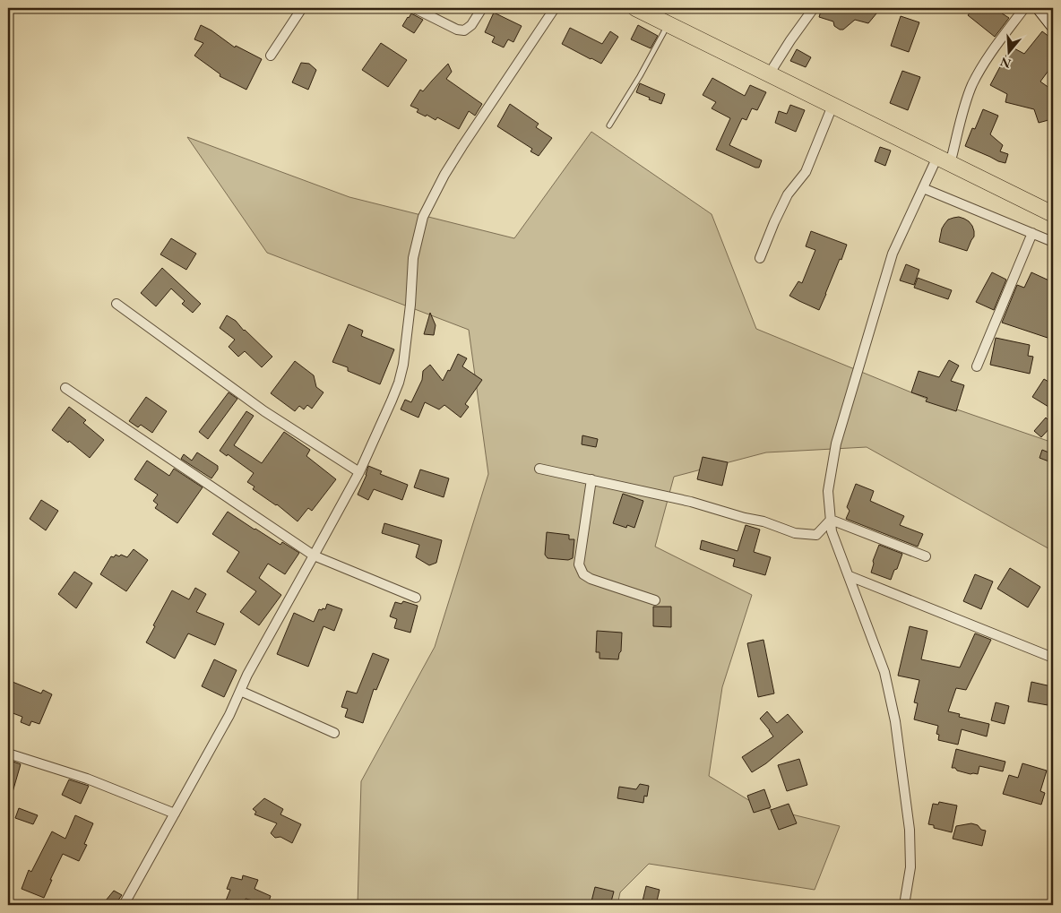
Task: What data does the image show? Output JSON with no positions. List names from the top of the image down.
{
  "north": "bottom"
}
